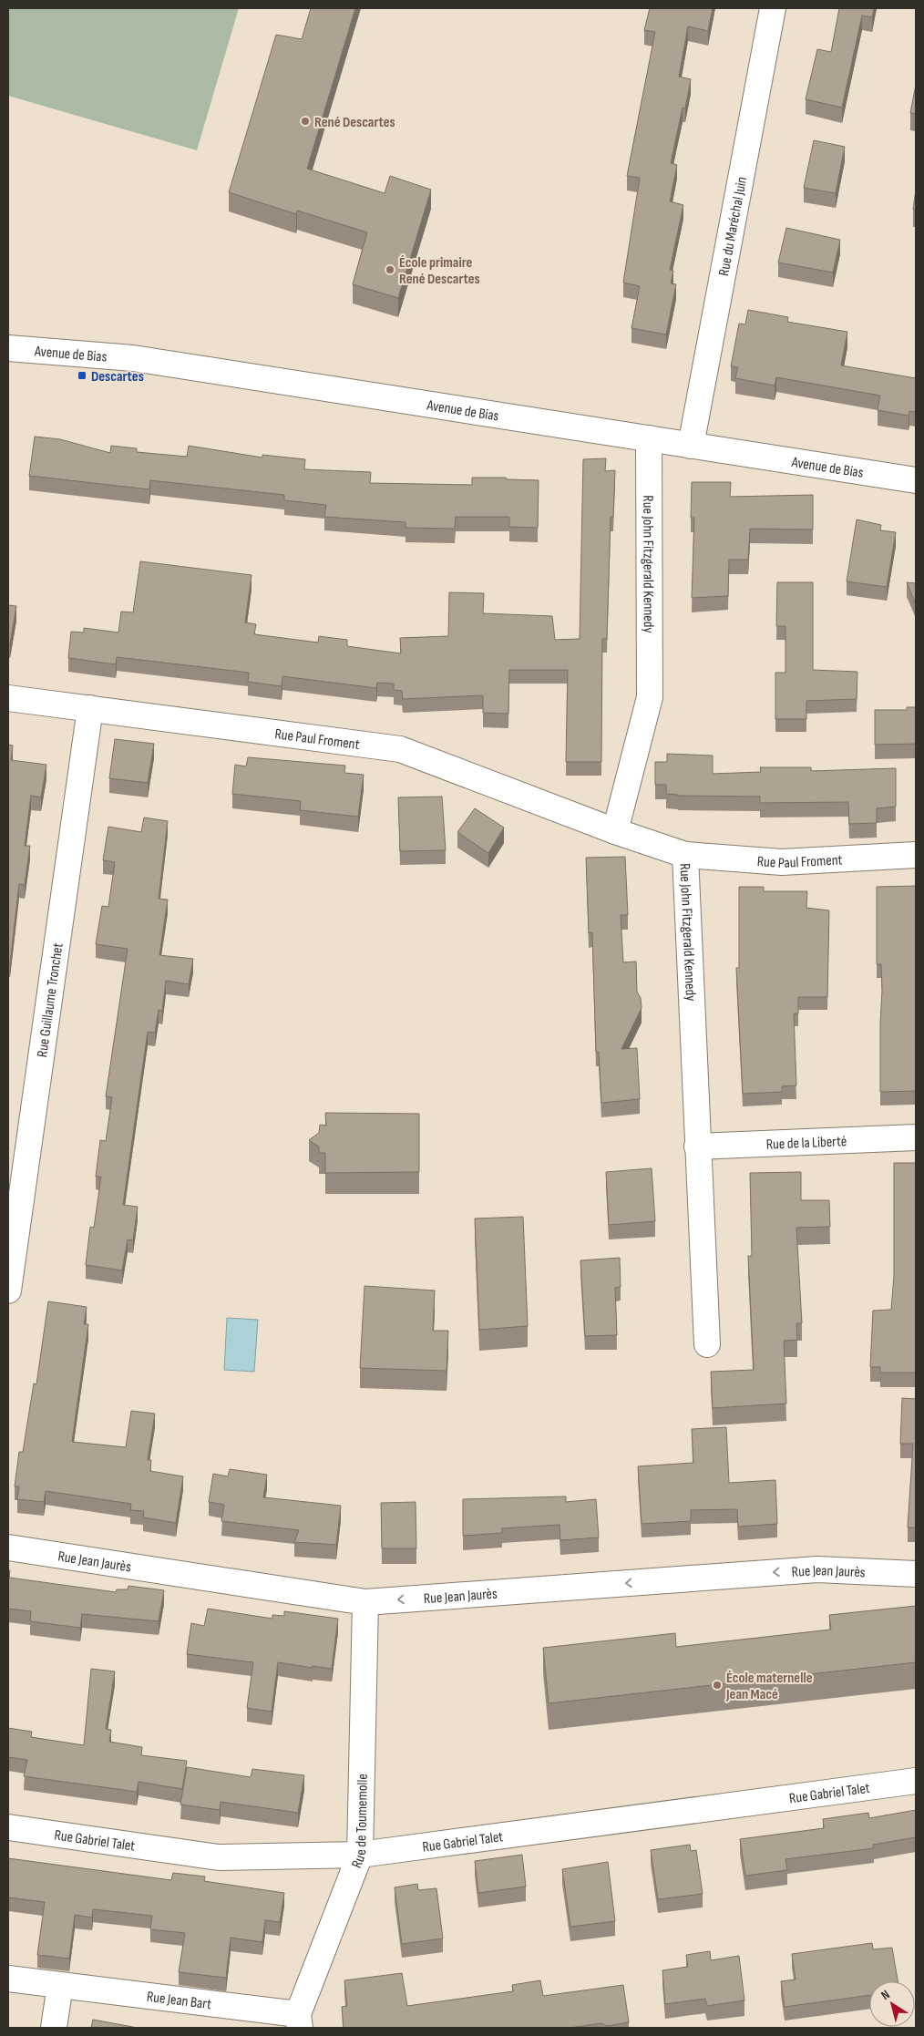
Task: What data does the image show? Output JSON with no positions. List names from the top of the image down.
{
  "streets": {
    "street": [
      "Rue du Maréchal Juin",
      "Avenue de Bias",
      "Rue John Fitzgerald Kennedy",
      "Rue Paul Froment",
      "Rue Guillaume Tronchet",
      "Rue de la Liberté",
      "Rue Jean Jaurès",
      "Rue Gabriel Talet",
      "Rue de Toumemolle",
      "Rue Jean Bart"
    ]
  },
  "crossings": [
    ["Rue du Maréchal Juin", "Avenue de Bias"],
    ["Avenue de Bias", "Rue John Fitzgerald Kennedy"],
    ["Rue John Fitzgerald Kennedy", "Rue Paul Froment"],
    ["Rue John Fitzgerald Kennedy", "Rue de la Liberté"],
    ["Rue Paul Froment", "Rue Guillaume Tronchet"],
    ["Rue Jean Jaurès", "Rue de Toumemolle"],
    ["Rue Gabriel Talet", "Rue de Toumemolle"],
    ["Rue de Toumemolle", "Rue Jean Bart"]
  ],
  "one_way": ["Rue Jean Jaurès"],
  "places": {
    "other": ["René Descartes", "École primaire René Descartes", "École maternelle Jean Macé"],
    "transit": ["Descartes"]
  },
  "north": "top left"
}
